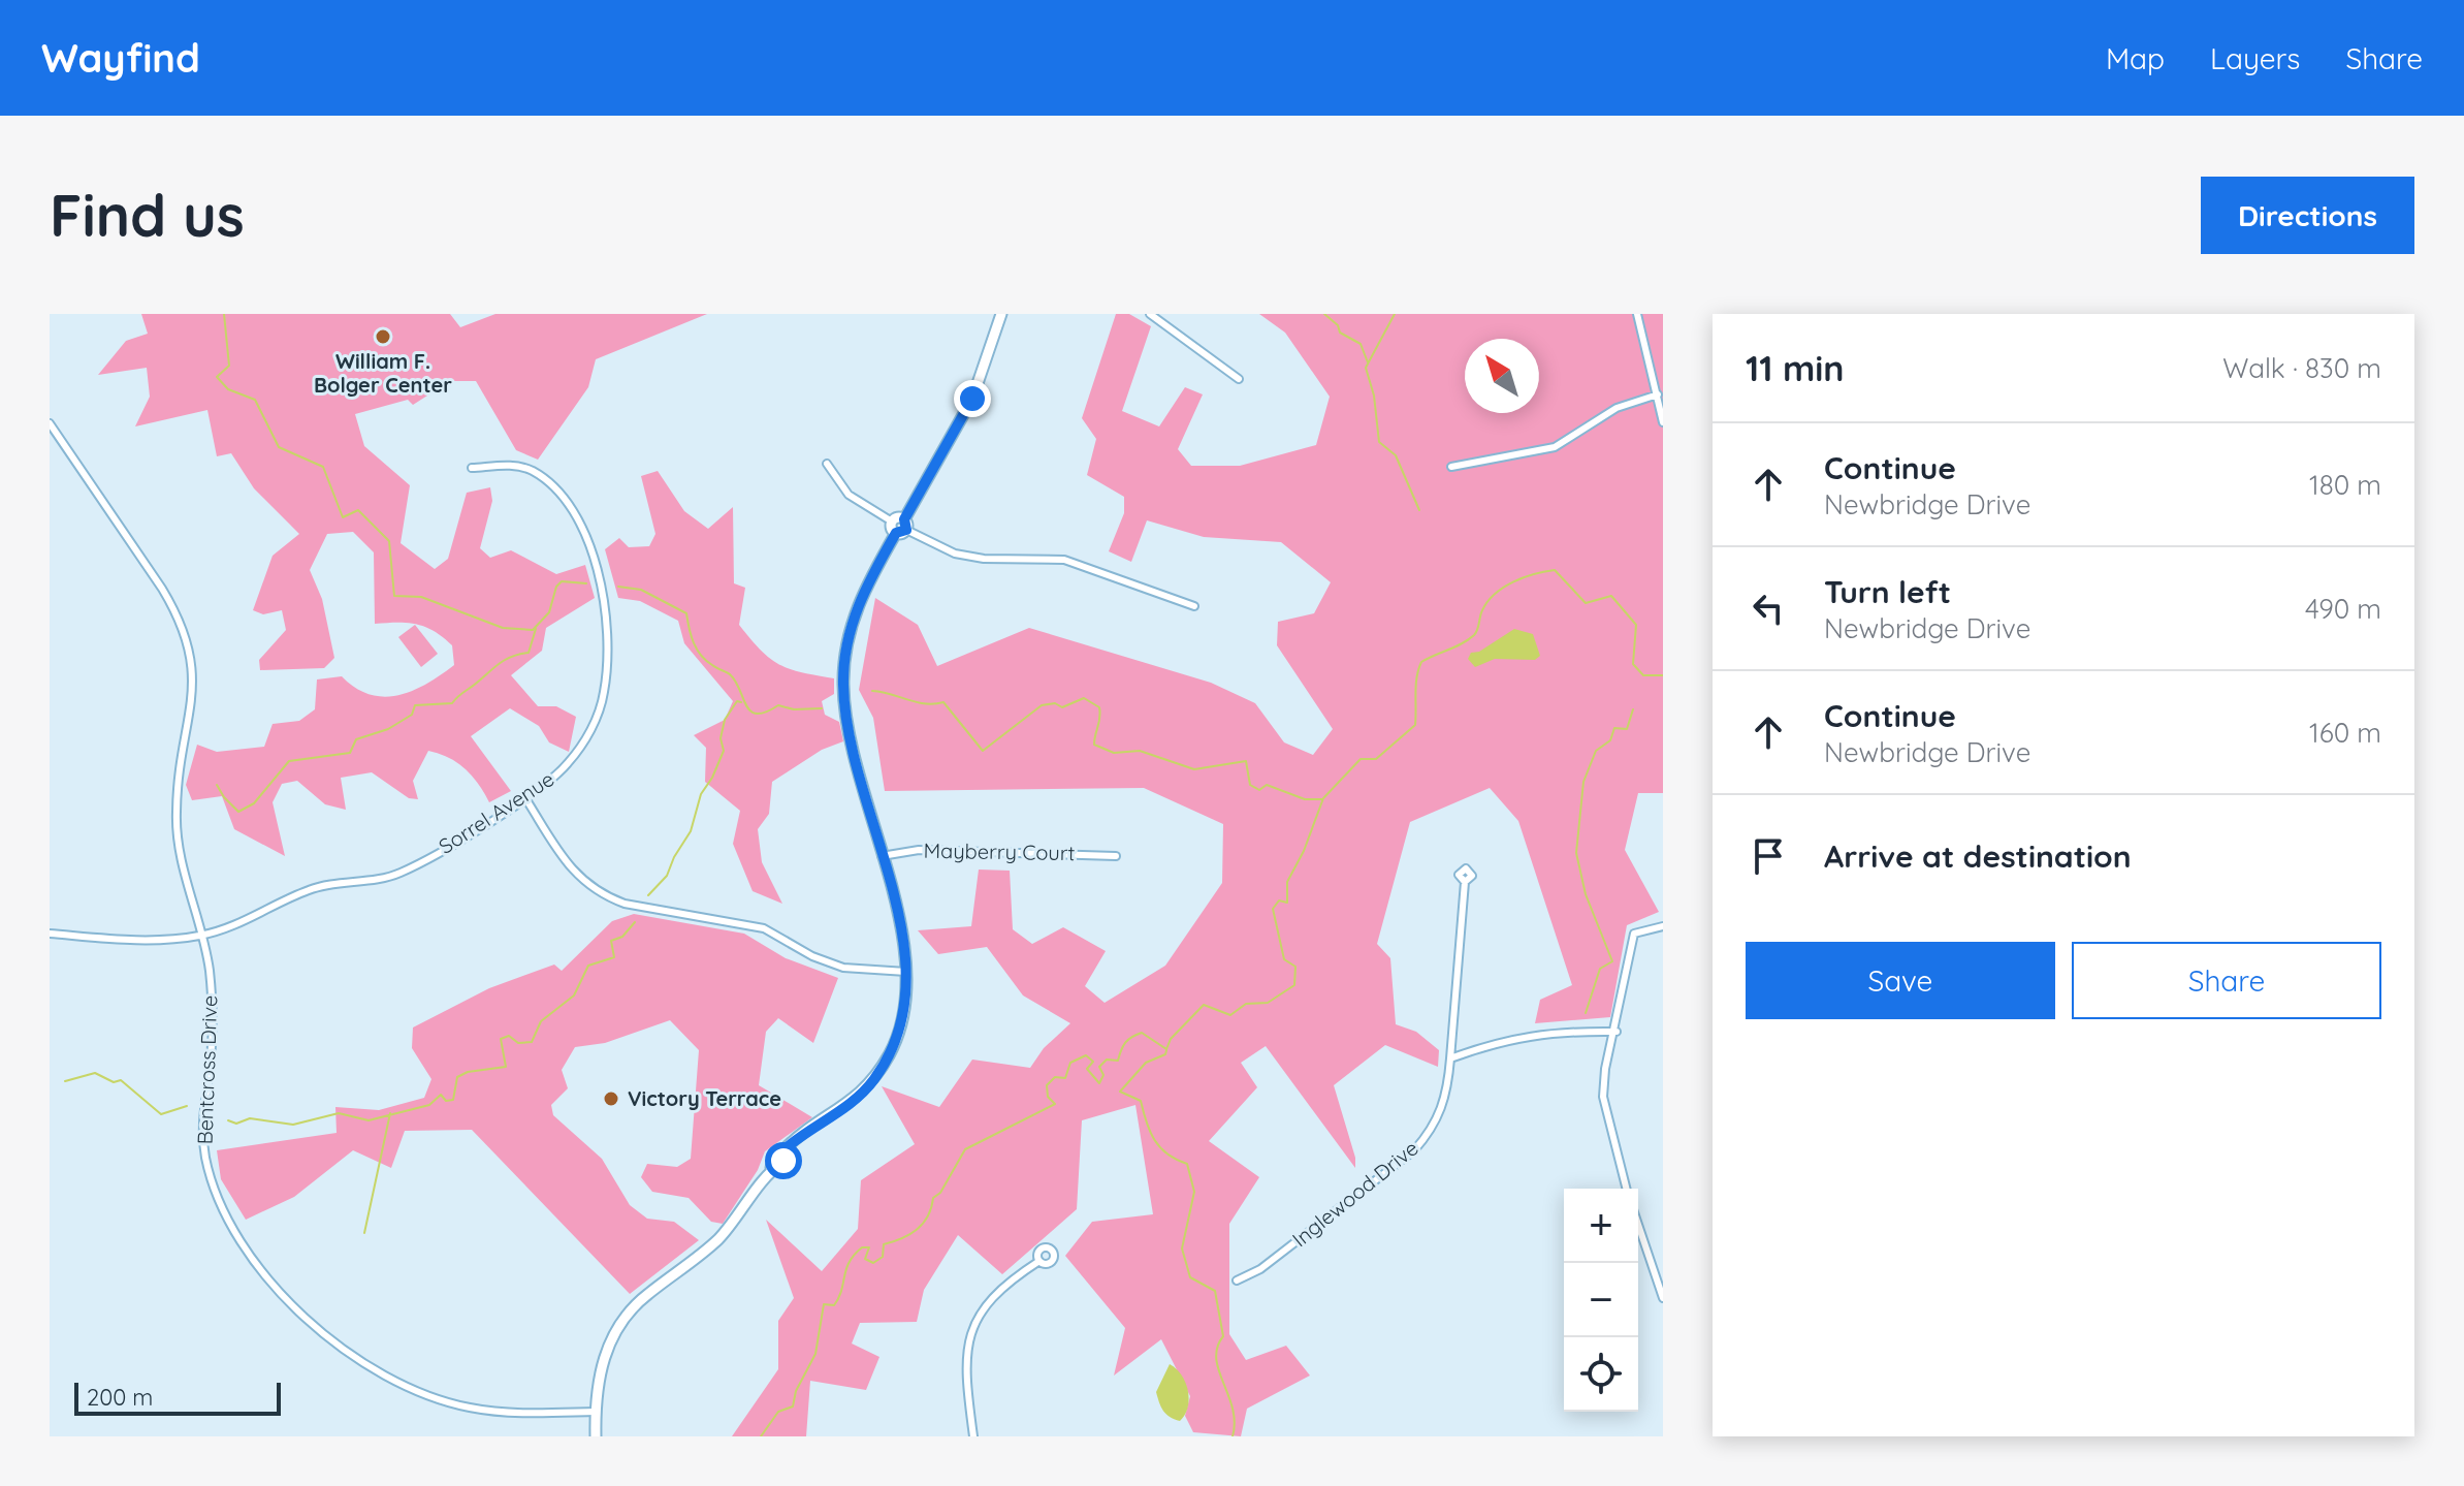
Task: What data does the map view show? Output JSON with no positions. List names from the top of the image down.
{
  "streets": {
    "street": [
      "Sorrel Avenue",
      "Mayberry Court",
      "Bentcross Drive",
      "Inglewood Drive"
    ]
  },
  "crossings": [
    ["Sorrel Avenue", "Bentcross Drive"]
  ],
  "places": ["William F. Bolger Center", "Victory Terrace"],
  "scale_bar": "200 m",
  "north": "top left",
  "page": {
    "header": "Wayfind",
    "nav": ["Map", "Layers", "Share"],
    "buttons": [
      "Directions",
      ["Save", "Share"]
    ],
    "title": "Find us",
    "heading": ["11 min", "Walk · 830 m"],
    "list": [
      ["Continue", "Newbridge Drive", "180 m"],
      ["Turn left", "Newbridge Drive", "490 m"],
      ["Continue", "Newbridge Drive", "160 m"],
      "Arrive at destination"
    ],
    "map_buttons": ["+", "−"],
    "scale": "200 m"
  }
}
